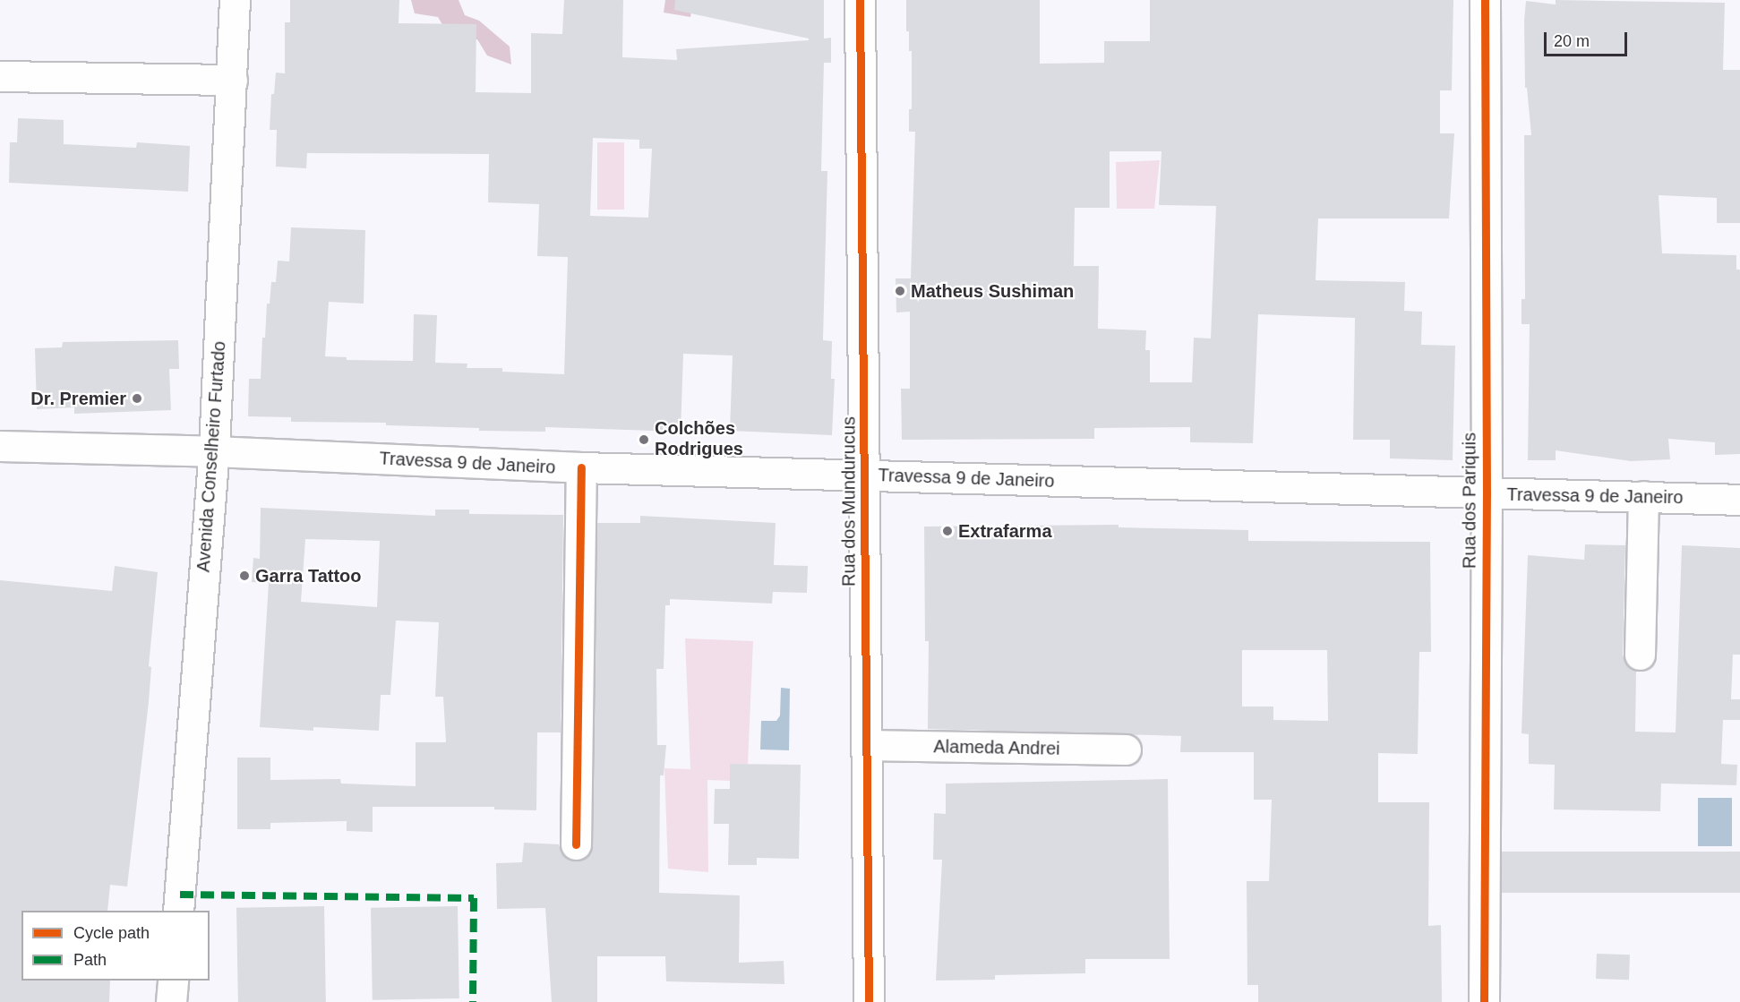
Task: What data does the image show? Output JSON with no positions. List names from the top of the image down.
{
  "streets": {
    "street": [
      "Avenida Conselheiro Furtado",
      "Travessa 9 de Janeiro",
      "Rua dos Pariquis",
      "Rua dos Mundurucus",
      "Alameda Andrei"
    ]
  },
  "crossings": [
    ["Avenida Conselheiro Furtado", "Travessa 9 de Janeiro"],
    ["Travessa 9 de Janeiro", "Rua dos Pariquis"],
    ["Travessa 9 de Janeiro", "Rua dos Mundurucus"],
    ["Rua dos Mundurucus", "Alameda Andrei"]
  ],
  "places": [
    "Matheus Sushiman",
    "Dr. Premier",
    "Colchões Rodrigues",
    "Extrafarma",
    "Garra Tattoo"
  ],
  "legend": ["Cycle path", "Path"],
  "scale_bar": "20 m"
}
